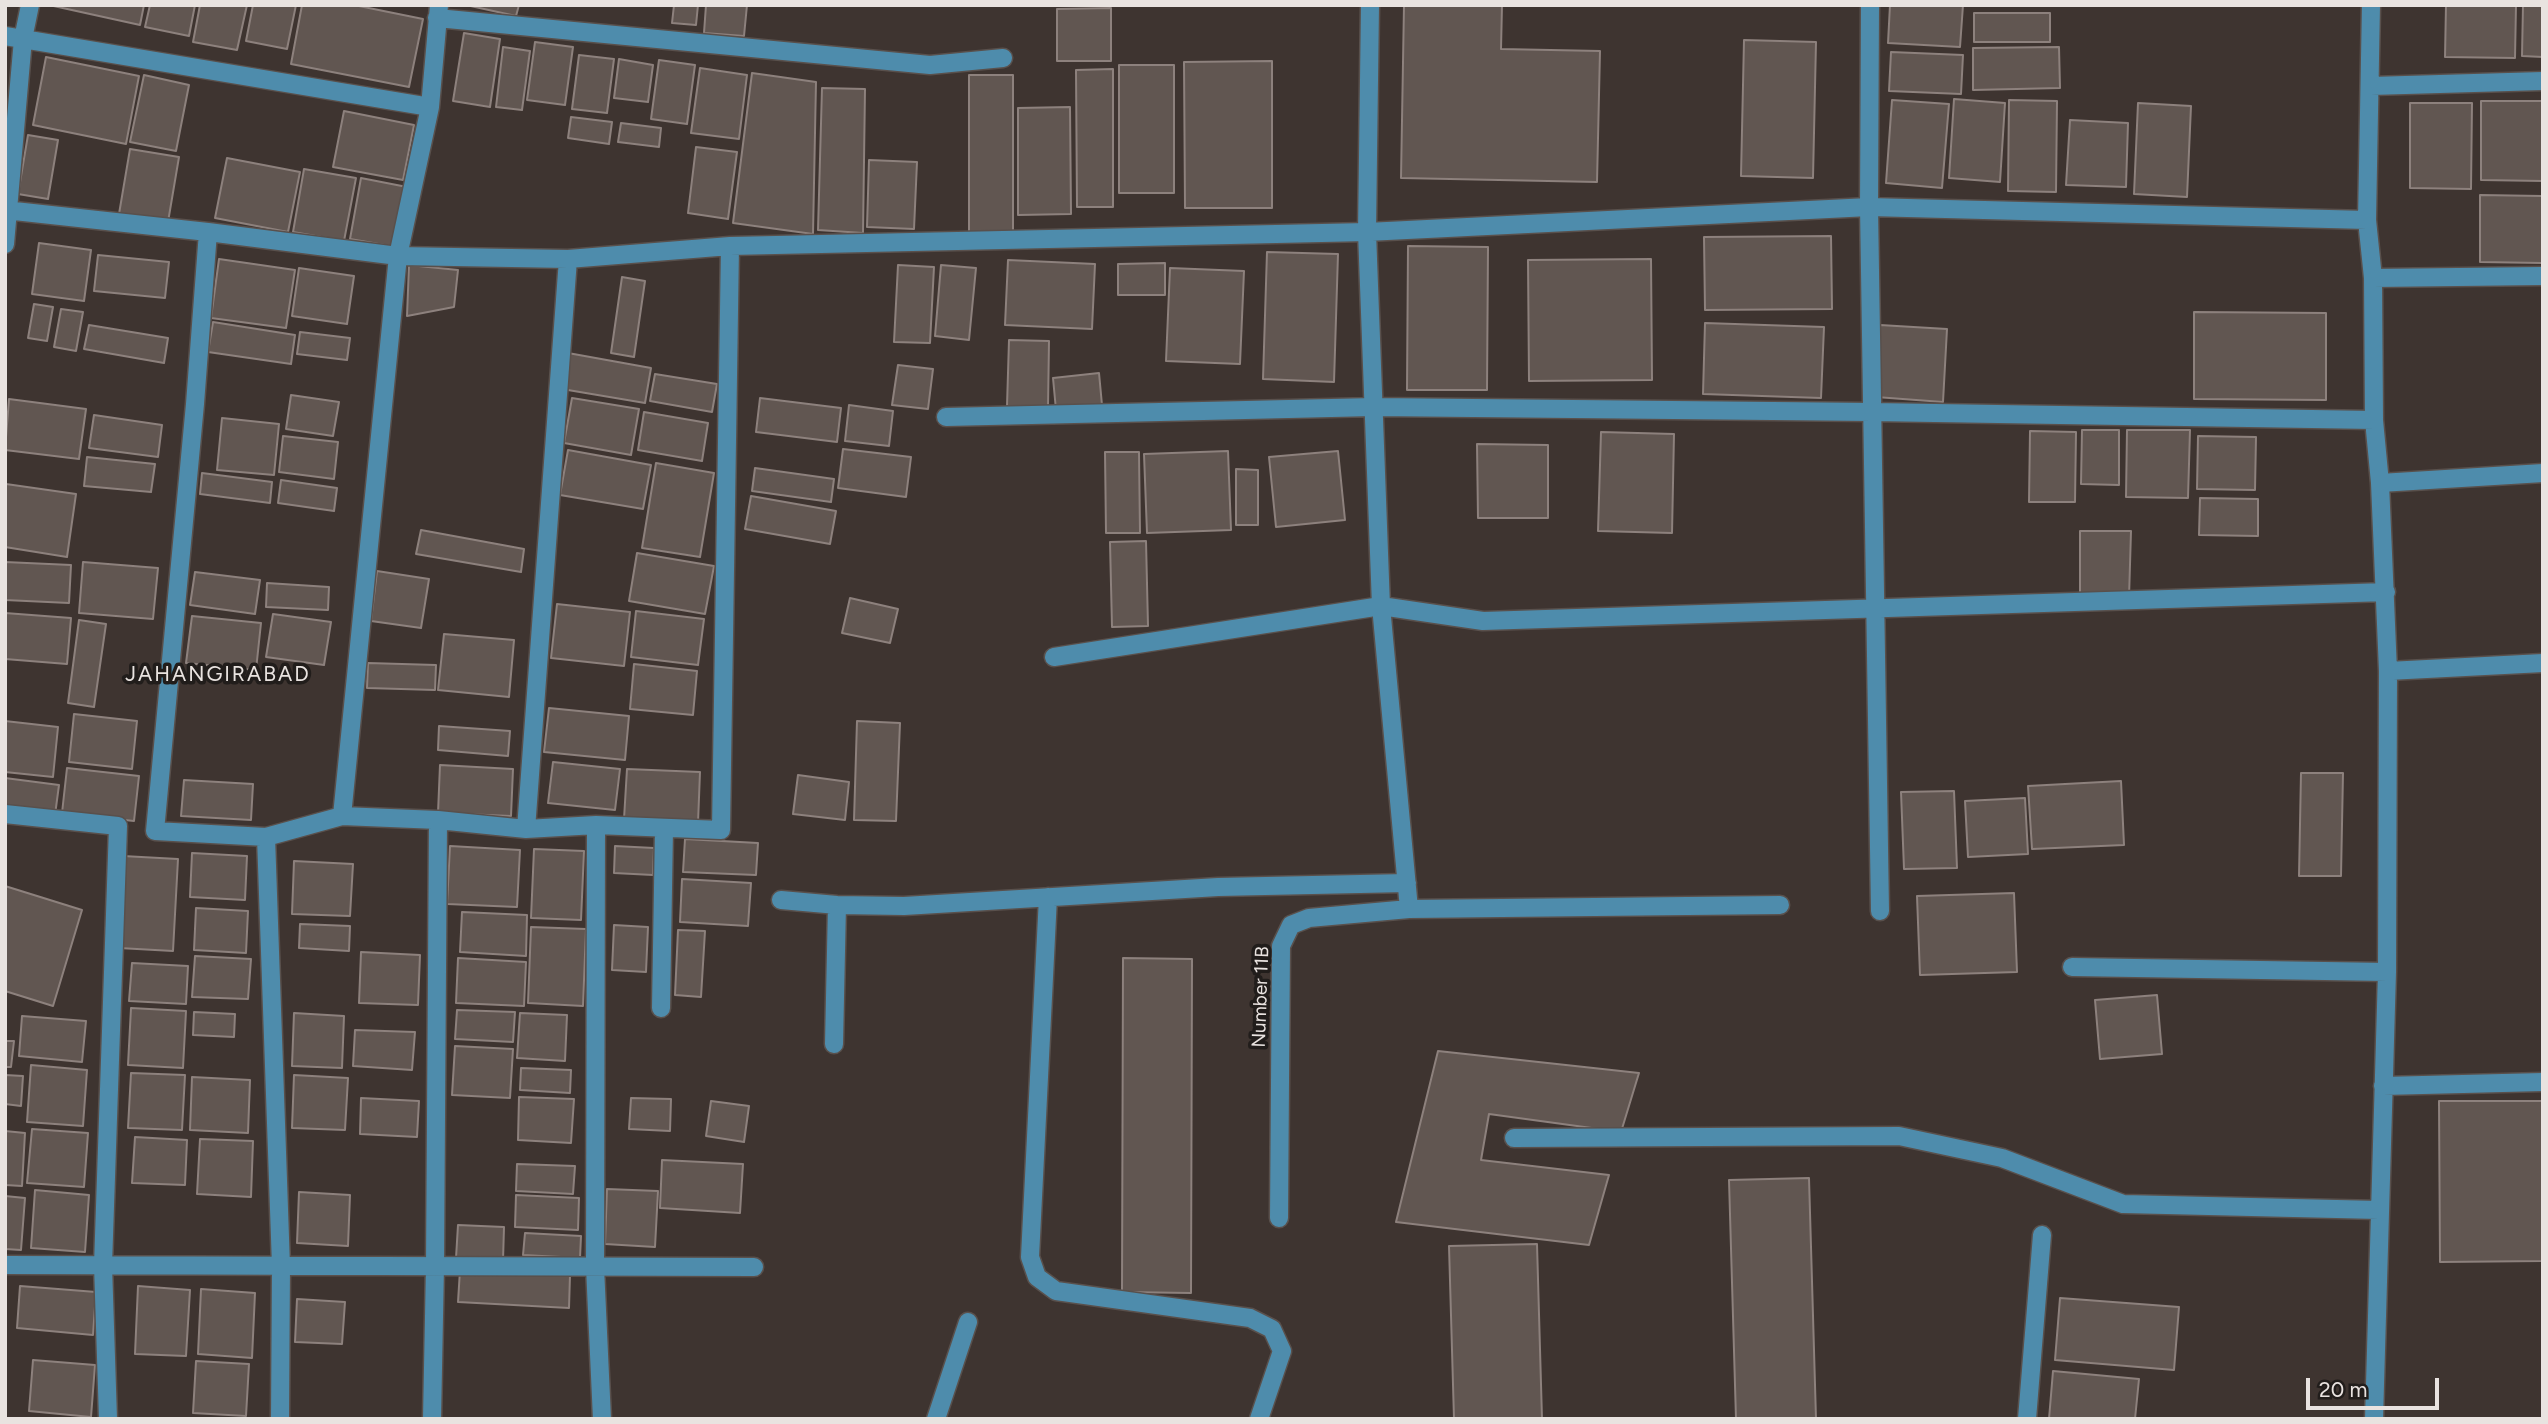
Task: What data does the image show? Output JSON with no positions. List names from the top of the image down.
{
  "streets": {
    "street": ["Number 11B"]
  },
  "districts": ["JAHANGIRABAD"],
  "scale_bar": "20 m"
}
